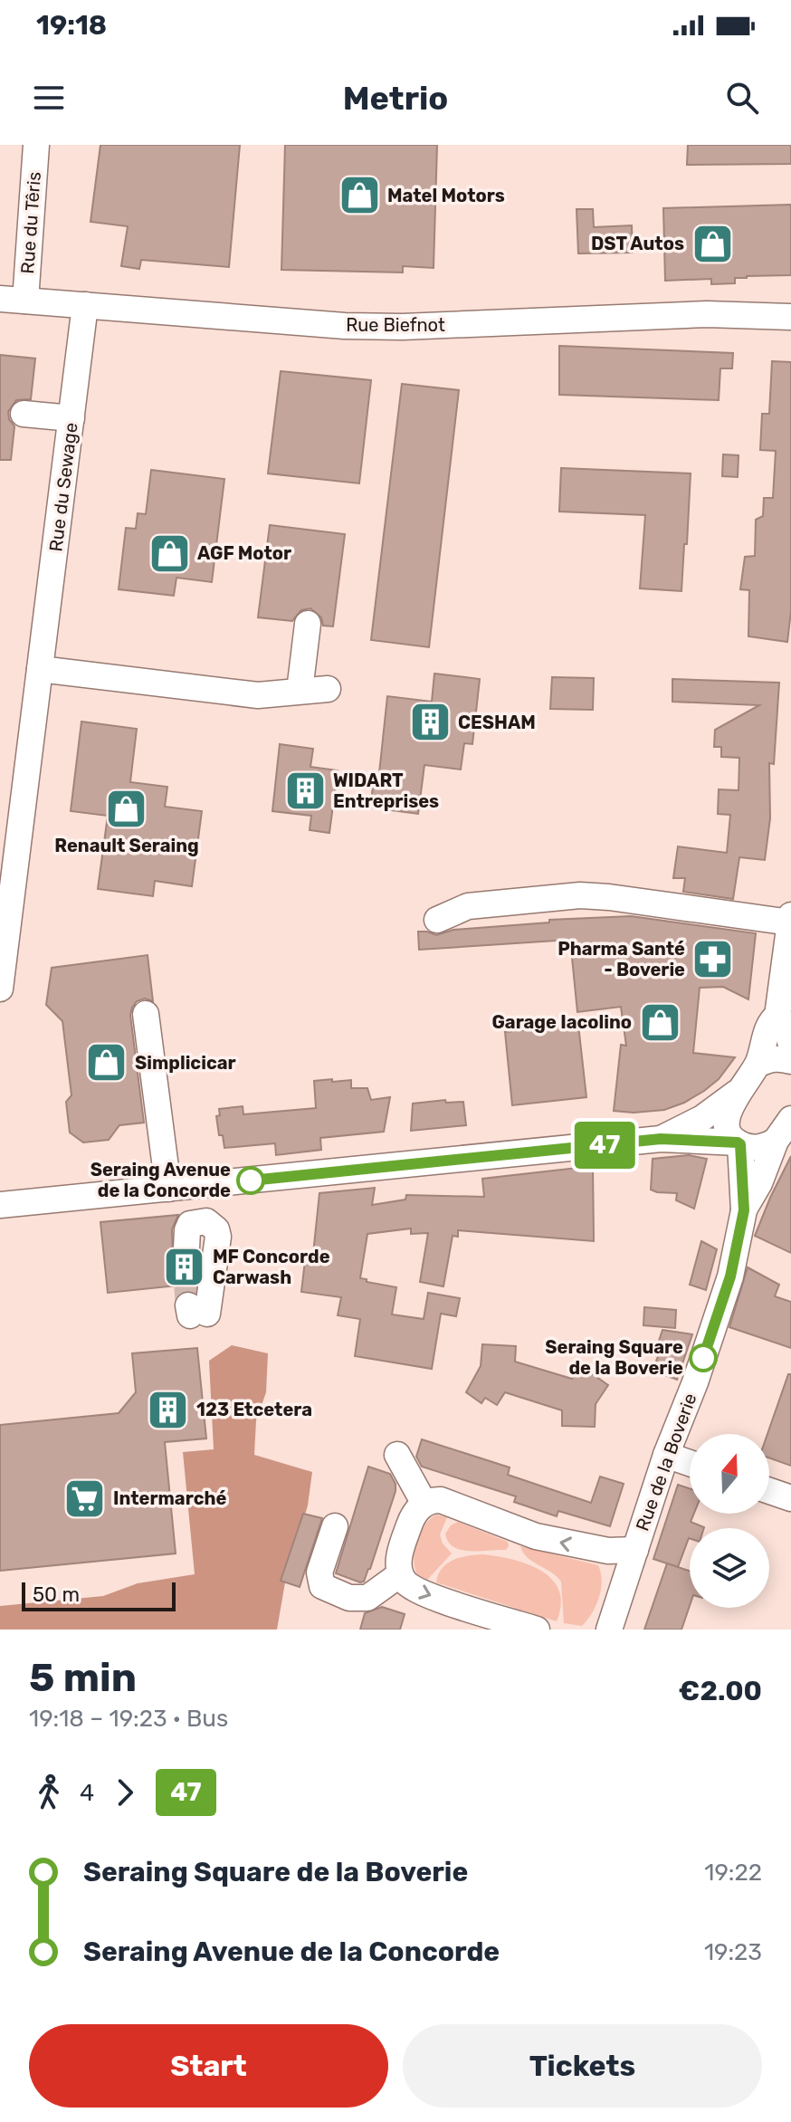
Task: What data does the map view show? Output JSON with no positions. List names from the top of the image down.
{
  "streets": {
    "street": [
      "Rue du Têris",
      "Rue Biefnot",
      "Rue du Sewage",
      "Rue de la Boverie"
    ]
  },
  "crossings": [
    ["Rue du Têris", "Rue Biefnot"],
    ["Rue Biefnot", "Rue du Sewage"]
  ],
  "places": {
    "shop": [
      "Matel Motors",
      "DST Autos",
      "AGF Motor",
      "Renault Seraing",
      "Garage Iacolino",
      "Simplicicar"
    ],
    "building": [
      "CESHAM",
      "WIDART Entreprises",
      "MF Concorde Carwash",
      "123 Etcetera"
    ],
    "pharmacy": ["Pharma Santé - Boverie"],
    "other": ["Seraing Avenue de la Concorde", "Seraing Square de la Boverie"],
    "supermarket": ["Intermarché"]
  },
  "lines": ["bus line 47"],
  "scale_bar": "50 m",
  "north": "top",
  "page": {
    "status": "19:18",
    "header": "Metrio",
    "on_map": "47",
    "scale": "50 m",
    "heading": ["5 min", "19:18 – 19:23 · Bus", "€2.00"],
    "legs": ["4", "47"],
    "list": [
      {
        "name": "Seraing Square de la Boverie",
        "value": "19:22"
      },
      {
        "name": "Seraing Avenue de la Concorde",
        "value": "19:23"
      }
    ],
    "buttons": ["Start", "Tickets"]
  }
}
